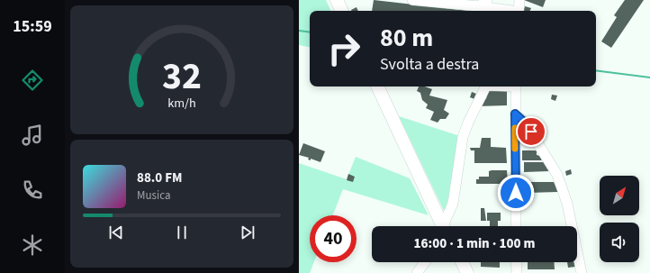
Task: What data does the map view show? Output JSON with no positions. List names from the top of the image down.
{
  "north": "top right",
  "page": {
    "tabs": "15:59",
    "turn": ["80 m", "Svolta a destra"],
    "song": ["88.0 FM", "Musica"],
    "limit": "40",
    "trip": "16:00 · 1 min · 100 m",
    "gauge": ["32", "km/h"]
  }
}
